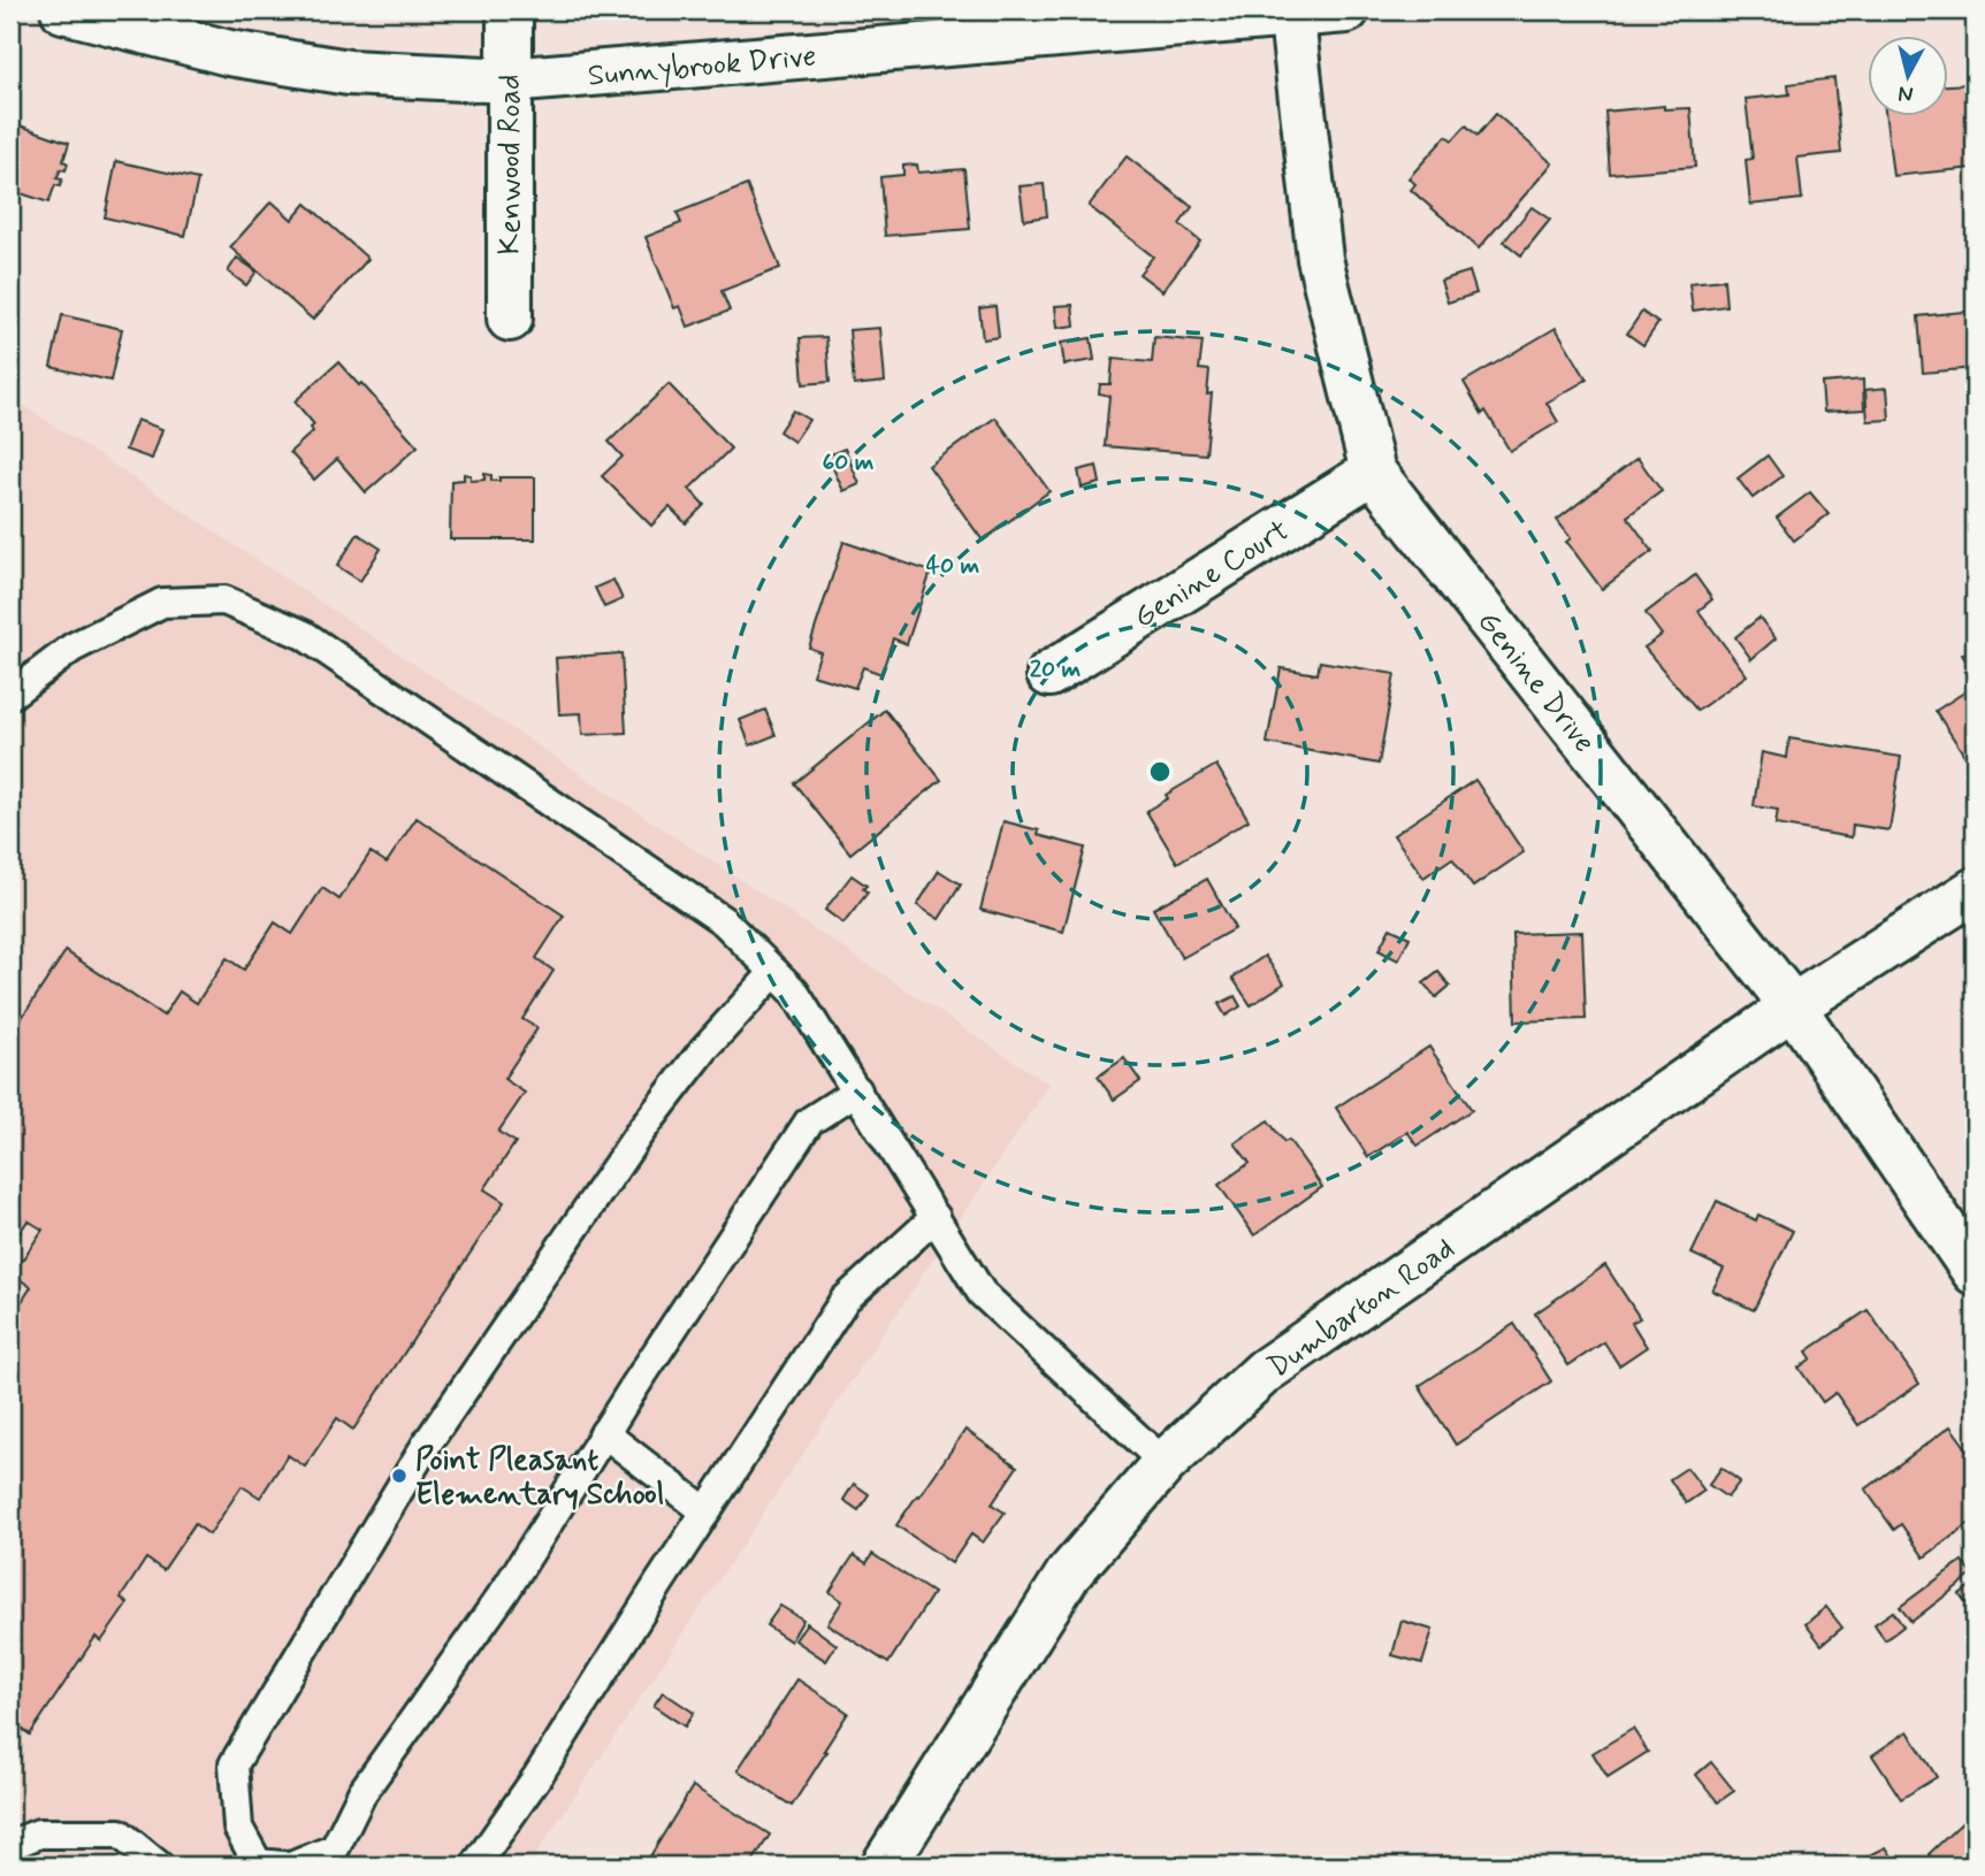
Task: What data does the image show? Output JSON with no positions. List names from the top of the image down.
{
  "streets": {
    "street": [
      "Sunnybrook Drive",
      "Kenwood Road",
      "Genine Court",
      "Genine Drive",
      "Dumbarton Road"
    ]
  },
  "crossings": [
    ["Sunnybrook Drive", "Kenwood Road"],
    ["Sunnybrook Drive", "Genine Drive"],
    ["Genine Court", "Genine Drive"],
    ["Genine Drive", "Dumbarton Road"]
  ],
  "places": ["Point Pleasant Elementary School"],
  "north": "bottom",
  "rings": ["60 m", "40 m", "20 m"]
}
